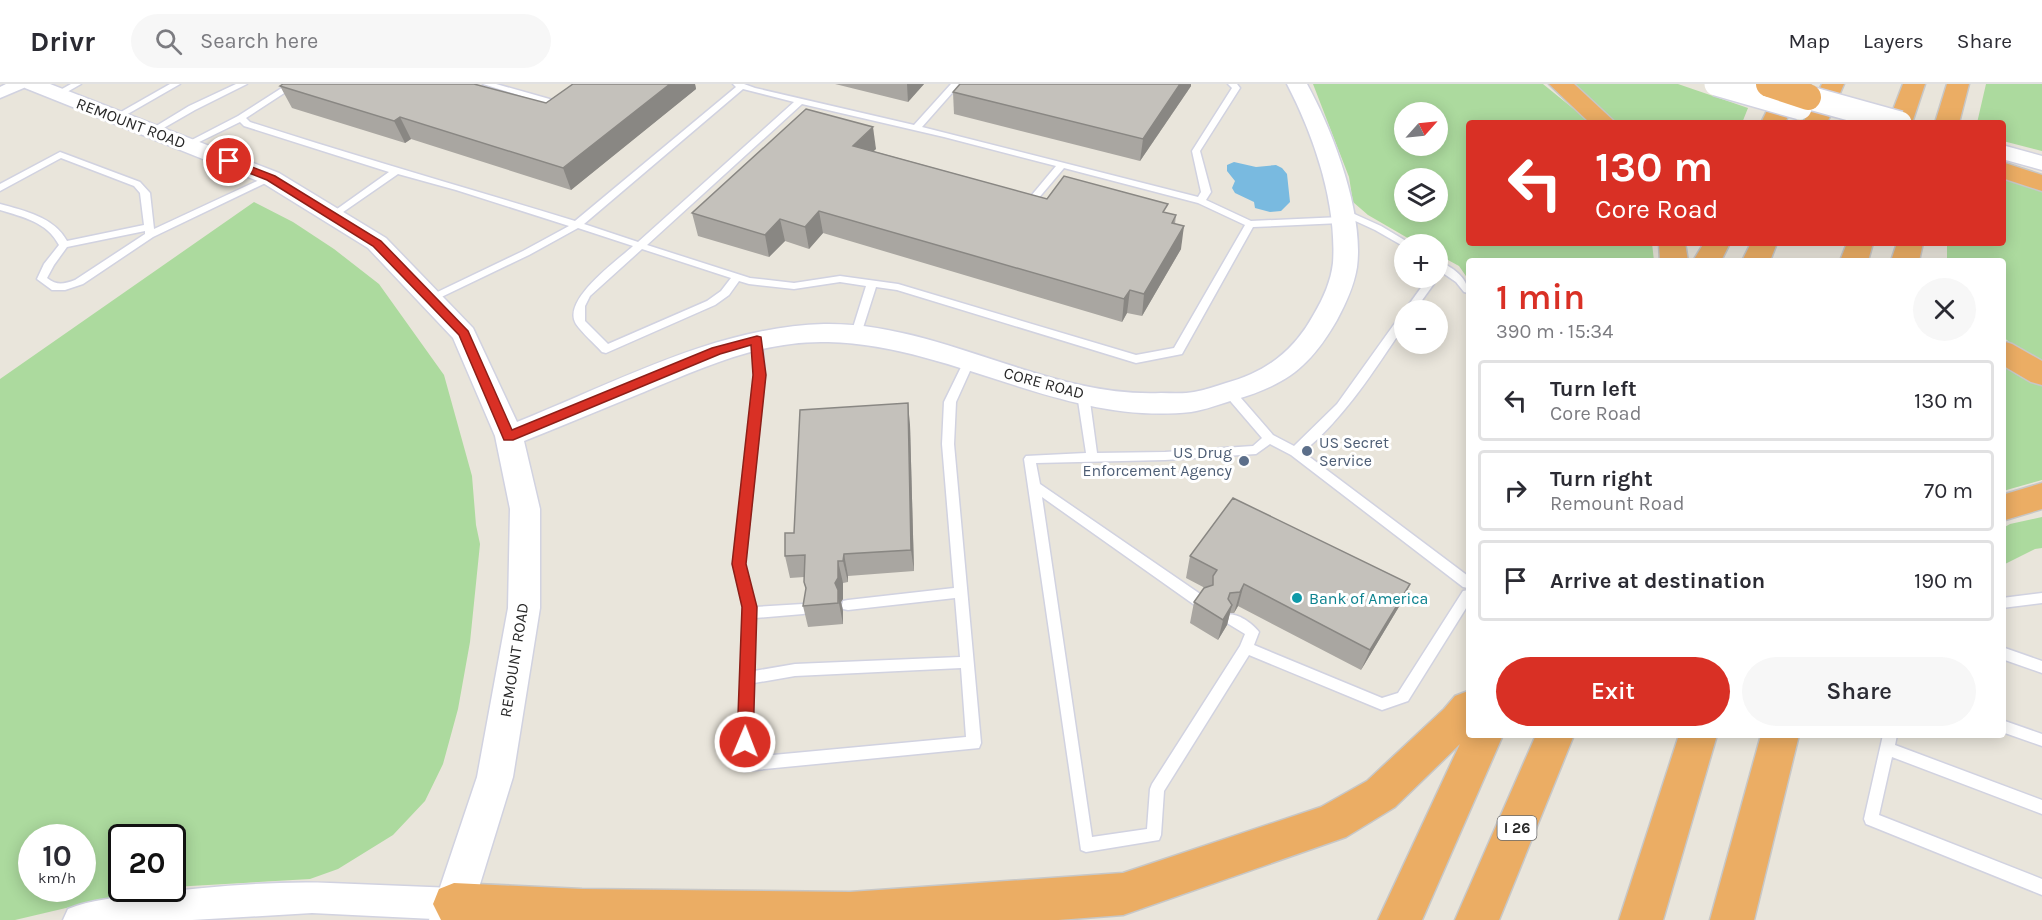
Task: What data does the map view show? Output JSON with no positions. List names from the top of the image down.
{
  "streets": {
    "highway": ["I 26"],
    "street": ["REMOUNT ROAD", "CORE ROAD"]
  },
  "crossings": [
    ["REMOUNT ROAD", "CORE ROAD"]
  ],
  "places": ["US Secret Service", "US Drug Enforcement Agency", "Bank of America"],
  "north": "top right",
  "page": {
    "header": "Drivr",
    "search": "Search here",
    "nav": ["Map", "Layers", "Share"],
    "map_buttons": ["+", "−"],
    "turn": ["130 m", "Core Road"],
    "heading": ["1 min", "390 m · 15:34"],
    "list": [
      {
        "name": "Turn left",
        "note": "Core Road",
        "value": "130 m"
      },
      {
        "name": "Turn right",
        "note": "Remount Road",
        "value": "70 m"
      },
      {
        "name": "Arrive at destination",
        "value": "190 m"
      }
    ],
    "buttons": ["Exit", "Share"],
    "speed": "10 km/h",
    "limit": "20"
  }
}
